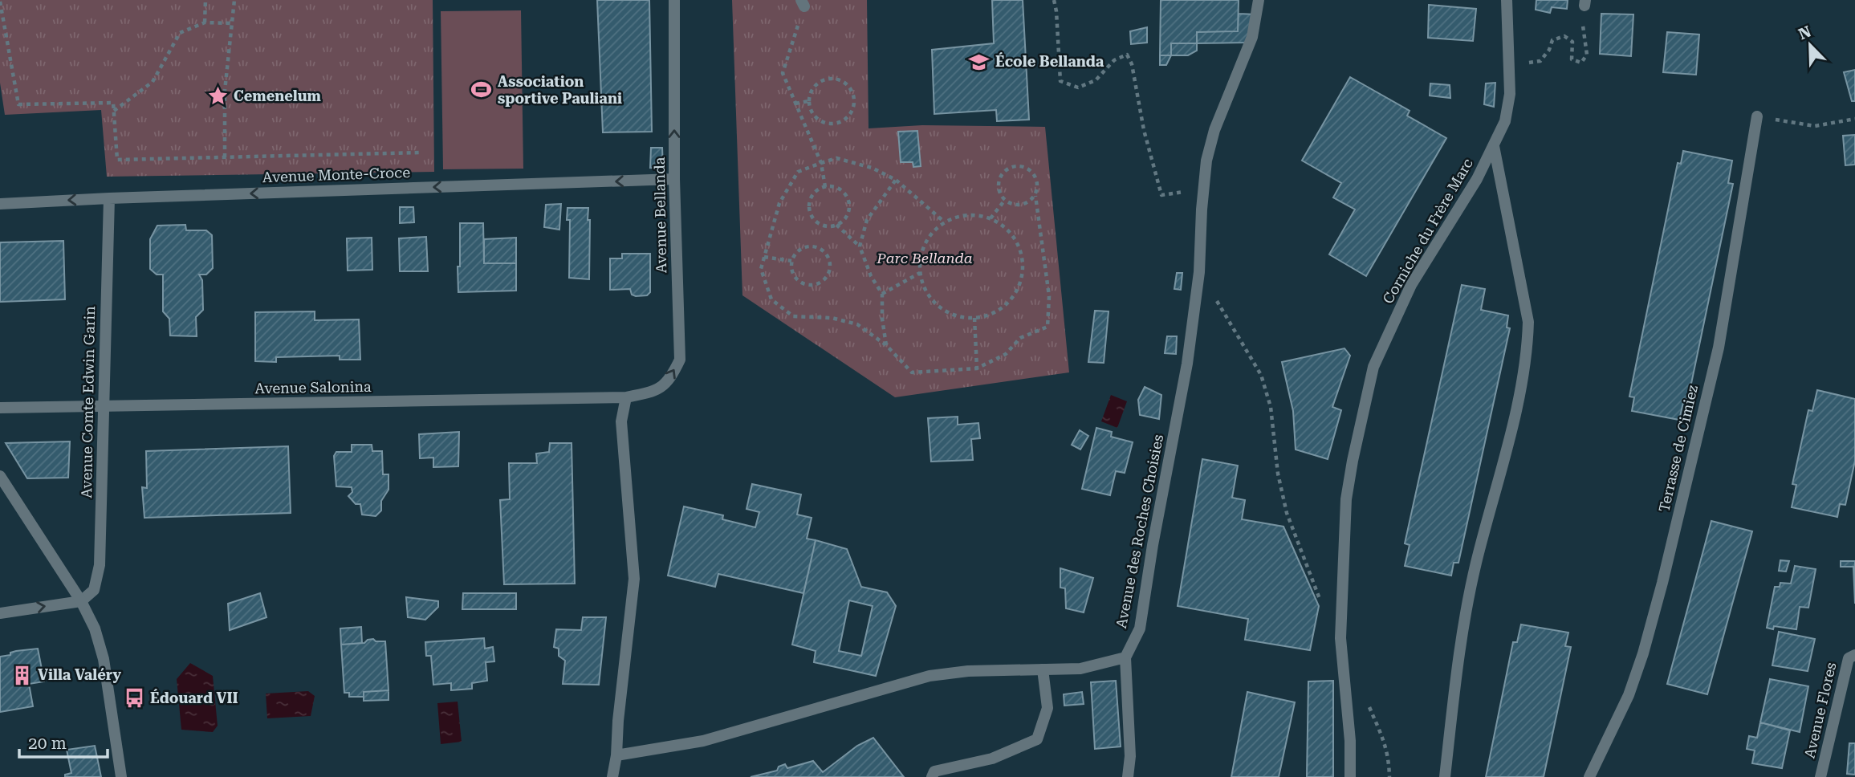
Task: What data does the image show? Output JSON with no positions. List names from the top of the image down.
{
  "streets": {
    "street": [
      "Avenue Monte-Croce",
      "Avenue Bellanda",
      "Corniche du Frère Marc",
      "Avenue Salonina",
      "Avenue Comte Edwin Garin",
      "Terrasse de Cimiez",
      "Avenue des Roches Choisies",
      "Avenue Flores"
    ]
  },
  "crossings": [
    ["Avenue Monte-Croce", "Avenue Bellanda"],
    ["Avenue Monte-Croce", "Avenue Comte Edwin Garin"],
    ["Avenue Bellanda", "Avenue Salonina"],
    ["Avenue Salonina", "Avenue Comte Edwin Garin"]
  ],
  "one_way": ["Avenue Monte-Croce", "Avenue Bellanda"],
  "parks": ["Parc Bellanda"],
  "places": {
    "school or university": ["École Bellanda"],
    "sports": ["Association sportive Pauliani"],
    "place": ["Cemenelum"],
    "building": ["Villa Valéry"],
    "bus stop": ["Édouard VII"]
  },
  "scale_bar": "20 m",
  "north": "top left"
}
